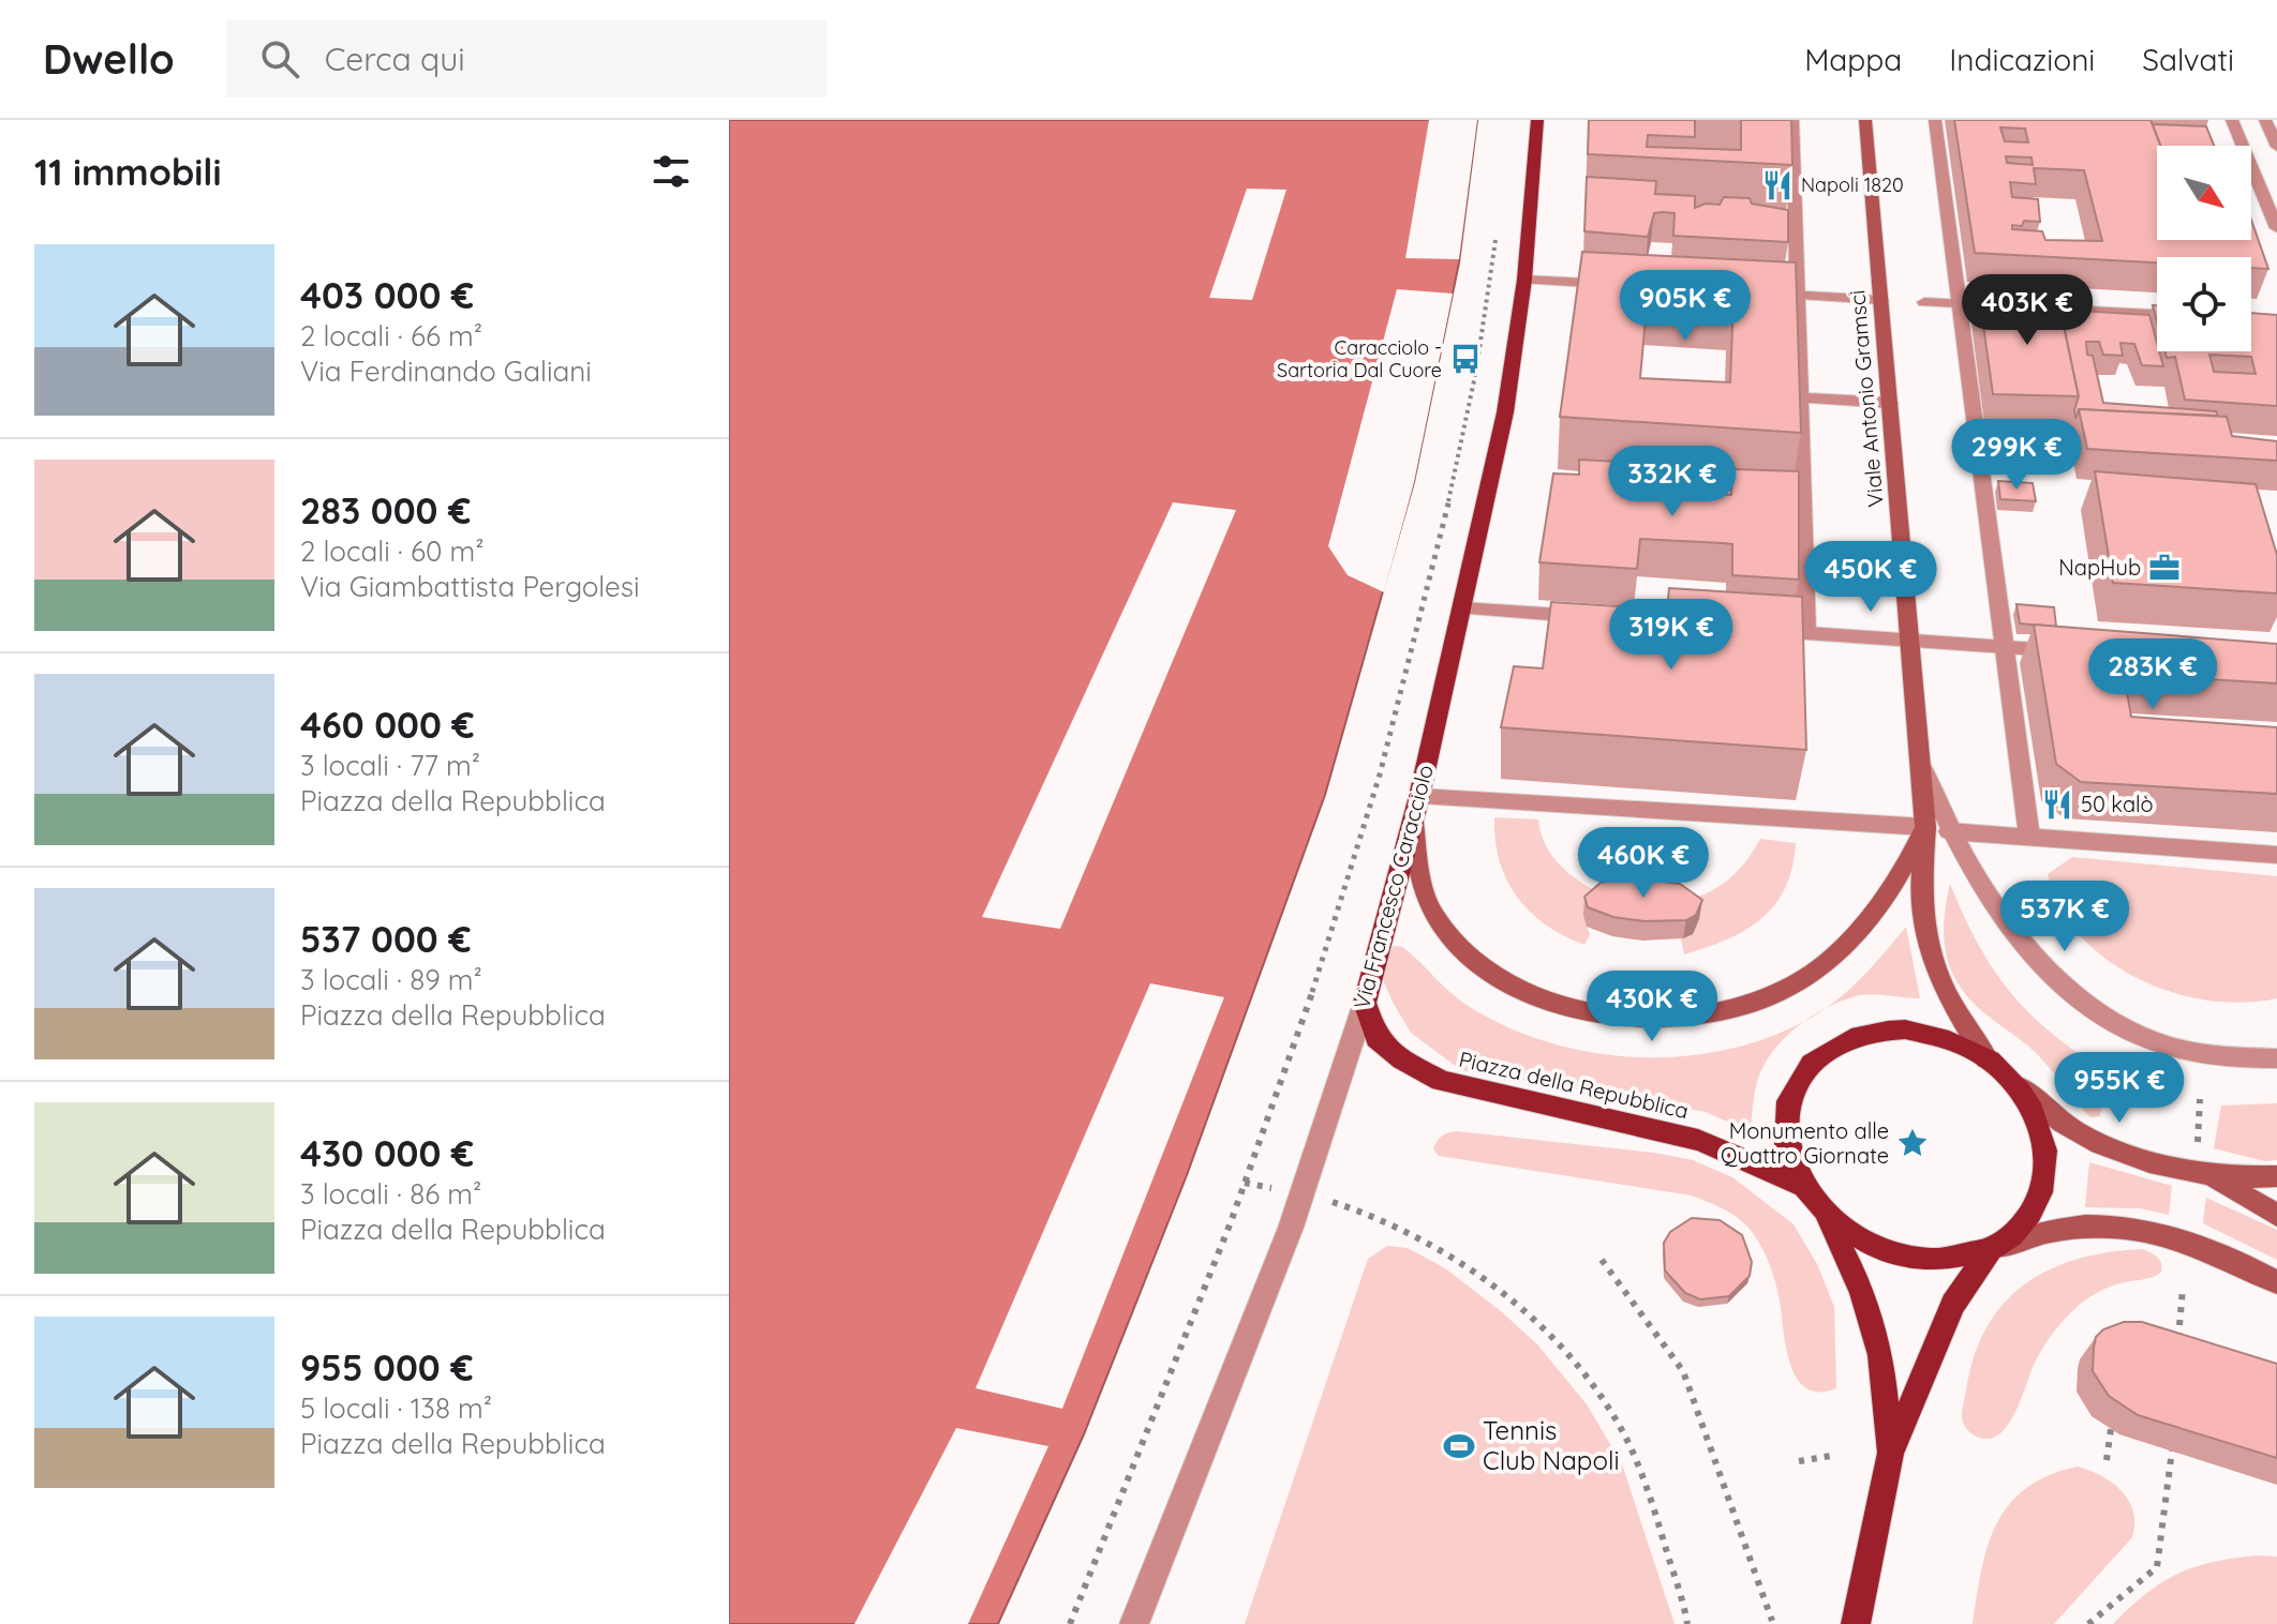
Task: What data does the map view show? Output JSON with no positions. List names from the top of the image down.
{
  "streets": {
    "main road": ["Via Francesco Caracciolo", "Piazza della Repubblica"],
    "street": ["Viale Antonio Gramsci"]
  },
  "crossings": [
    ["Viale Antonio Gramsci", "Piazza della Repubblica"],
    ["Via Francesco Caracciolo", "Piazza della Repubblica"]
  ],
  "places": {
    "restaurant": ["Napoli 1820", "50 kalò"],
    "bus stop": ["Caracciolo - Sartoria Dal Cuore"],
    "office": ["NapHub"],
    "place": ["Monumento alle Quattro Giornate"],
    "sports": ["Tennis Club Napoli"]
  },
  "north": "bottom right",
  "page": {
    "header": "Dwello",
    "search": "Cerca qui",
    "nav": ["Mappa", "Indicazioni", "Salvati"],
    "heading": "11 immobili",
    "list": [
      {
        "name": "403 000 €",
        "note": "2 locali · 66 m² · Via Ferdinando Galiani"
      },
      {
        "name": "283 000 €",
        "note": "2 locali · 60 m² · Via Giambattista Pergolesi"
      },
      {
        "name": "460 000 €",
        "note": "3 locali · 77 m² · Piazza della Repubblica"
      },
      {
        "name": "537 000 €",
        "note": "3 locali · 89 m² · Piazza della Repubblica"
      },
      {
        "name": "430 000 €",
        "note": "3 locali · 86 m² · Piazza della Repubblica"
      },
      {
        "name": "955 000 €",
        "note": "5 locali · 138 m² · Piazza della Repubblica"
      }
    ],
    "price": [
      "905K €",
      "403K €",
      "299K €",
      "332K €",
      "450K €",
      "319K €",
      "283K €",
      "460K €",
      "537K €",
      "430K €",
      "955K €"
    ]
  }
}
